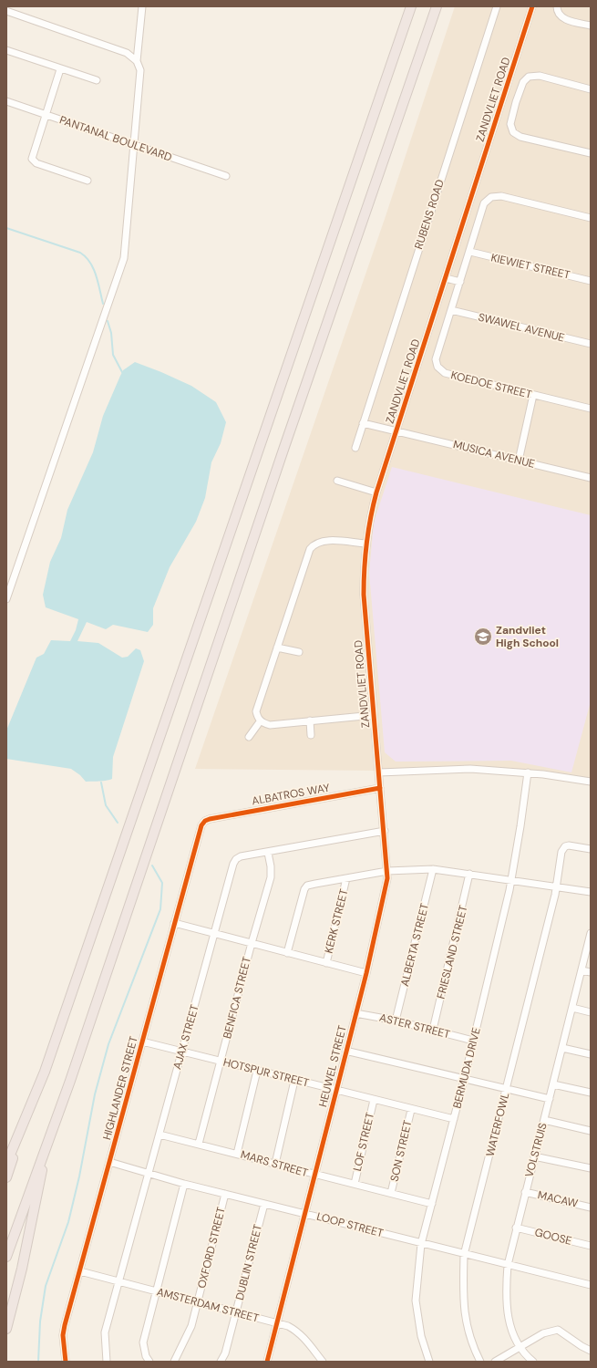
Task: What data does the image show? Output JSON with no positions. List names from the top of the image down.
{
  "streets": {
    "street": [
      "ZANDVLIET ROAD",
      "PANTANAL BOULEVARD",
      "RUBENS ROAD",
      "KIEWIET STREET",
      "SWAWEL AVENUE",
      "KOEDOE STREET",
      "MUSICA AVENUE",
      "ALBATROS WAY",
      "KERK STREET",
      "ALBERTA STREET",
      "FRIESLAND STREET",
      "BENFICA STREET",
      "ASTER STREET",
      "AJAX STREET",
      "HEUWEL STREET",
      "BERMUDA DRIVE",
      "HOTSPUR STREET",
      "HIGHLANDER STREET",
      "WATERFOWL",
      "LOF STREET",
      "VOLSTRUIS",
      "SON STREET",
      "MARS STREET",
      "MACAW",
      "LOOP STREET",
      "GOOSE",
      "OXFORD STREET",
      "DUBLIN STREET",
      "AMSTERDAM STREET"
    ]
  },
  "crossings": [
    ["ZANDVLIET ROAD", "MUSICA AVENUE"],
    ["ZANDVLIET ROAD", "HEUWEL STREET"],
    ["KIEWIET STREET", "KOEDOE STREET"],
    ["SWAWEL AVENUE", "KOEDOE STREET"],
    ["ALBATROS WAY", "HEUWEL STREET"],
    ["ALBATROS WAY", "HIGHLANDER STREET"],
    ["ALBERTA STREET", "ASTER STREET"],
    ["FRIESLAND STREET", "ASTER STREET"],
    ["BENFICA STREET", "AJAX STREET"],
    ["BENFICA STREET", "HOTSPUR STREET"],
    ["BENFICA STREET", "MARS STREET"],
    ["ASTER STREET", "HEUWEL STREET"],
    ["ASTER STREET", "BERMUDA DRIVE"],
    ["AJAX STREET", "HEUWEL STREET"],
    ["AJAX STREET", "HOTSPUR STREET"],
    ["AJAX STREET", "MARS STREET"],
    ["AJAX STREET", "LOOP STREET"],
    ["AJAX STREET", "AMSTERDAM STREET"],
    ["HEUWEL STREET", "HOTSPUR STREET"],
    ["HEUWEL STREET", "MARS STREET"],
    ["HEUWEL STREET", "LOOP STREET"],
    ["HEUWEL STREET", "AMSTERDAM STREET"],
    ["BERMUDA DRIVE", "HOTSPUR STREET"],
    ["BERMUDA DRIVE", "MARS STREET"],
    ["BERMUDA DRIVE", "LOOP STREET"],
    ["HOTSPUR STREET", "HIGHLANDER STREET"],
    ["HOTSPUR STREET", "LOF STREET"],
    ["HOTSPUR STREET", "SON STREET"],
    ["HIGHLANDER STREET", "LOOP STREET"],
    ["HIGHLANDER STREET", "AMSTERDAM STREET"],
    ["WATERFOWL", "LOOP STREET"],
    ["LOF STREET", "MARS STREET"],
    ["VOLSTRUIS", "MACAW"],
    ["VOLSTRUIS", "LOOP STREET"],
    ["VOLSTRUIS", "GOOSE"],
    ["SON STREET", "MARS STREET"],
    ["LOOP STREET", "OXFORD STREET"],
    ["LOOP STREET", "DUBLIN STREET"],
    ["OXFORD STREET", "AMSTERDAM STREET"],
    ["DUBLIN STREET", "AMSTERDAM STREET"]
  ],
  "places": {
    "school or university": ["Zandvliet High School"]
  }
}
